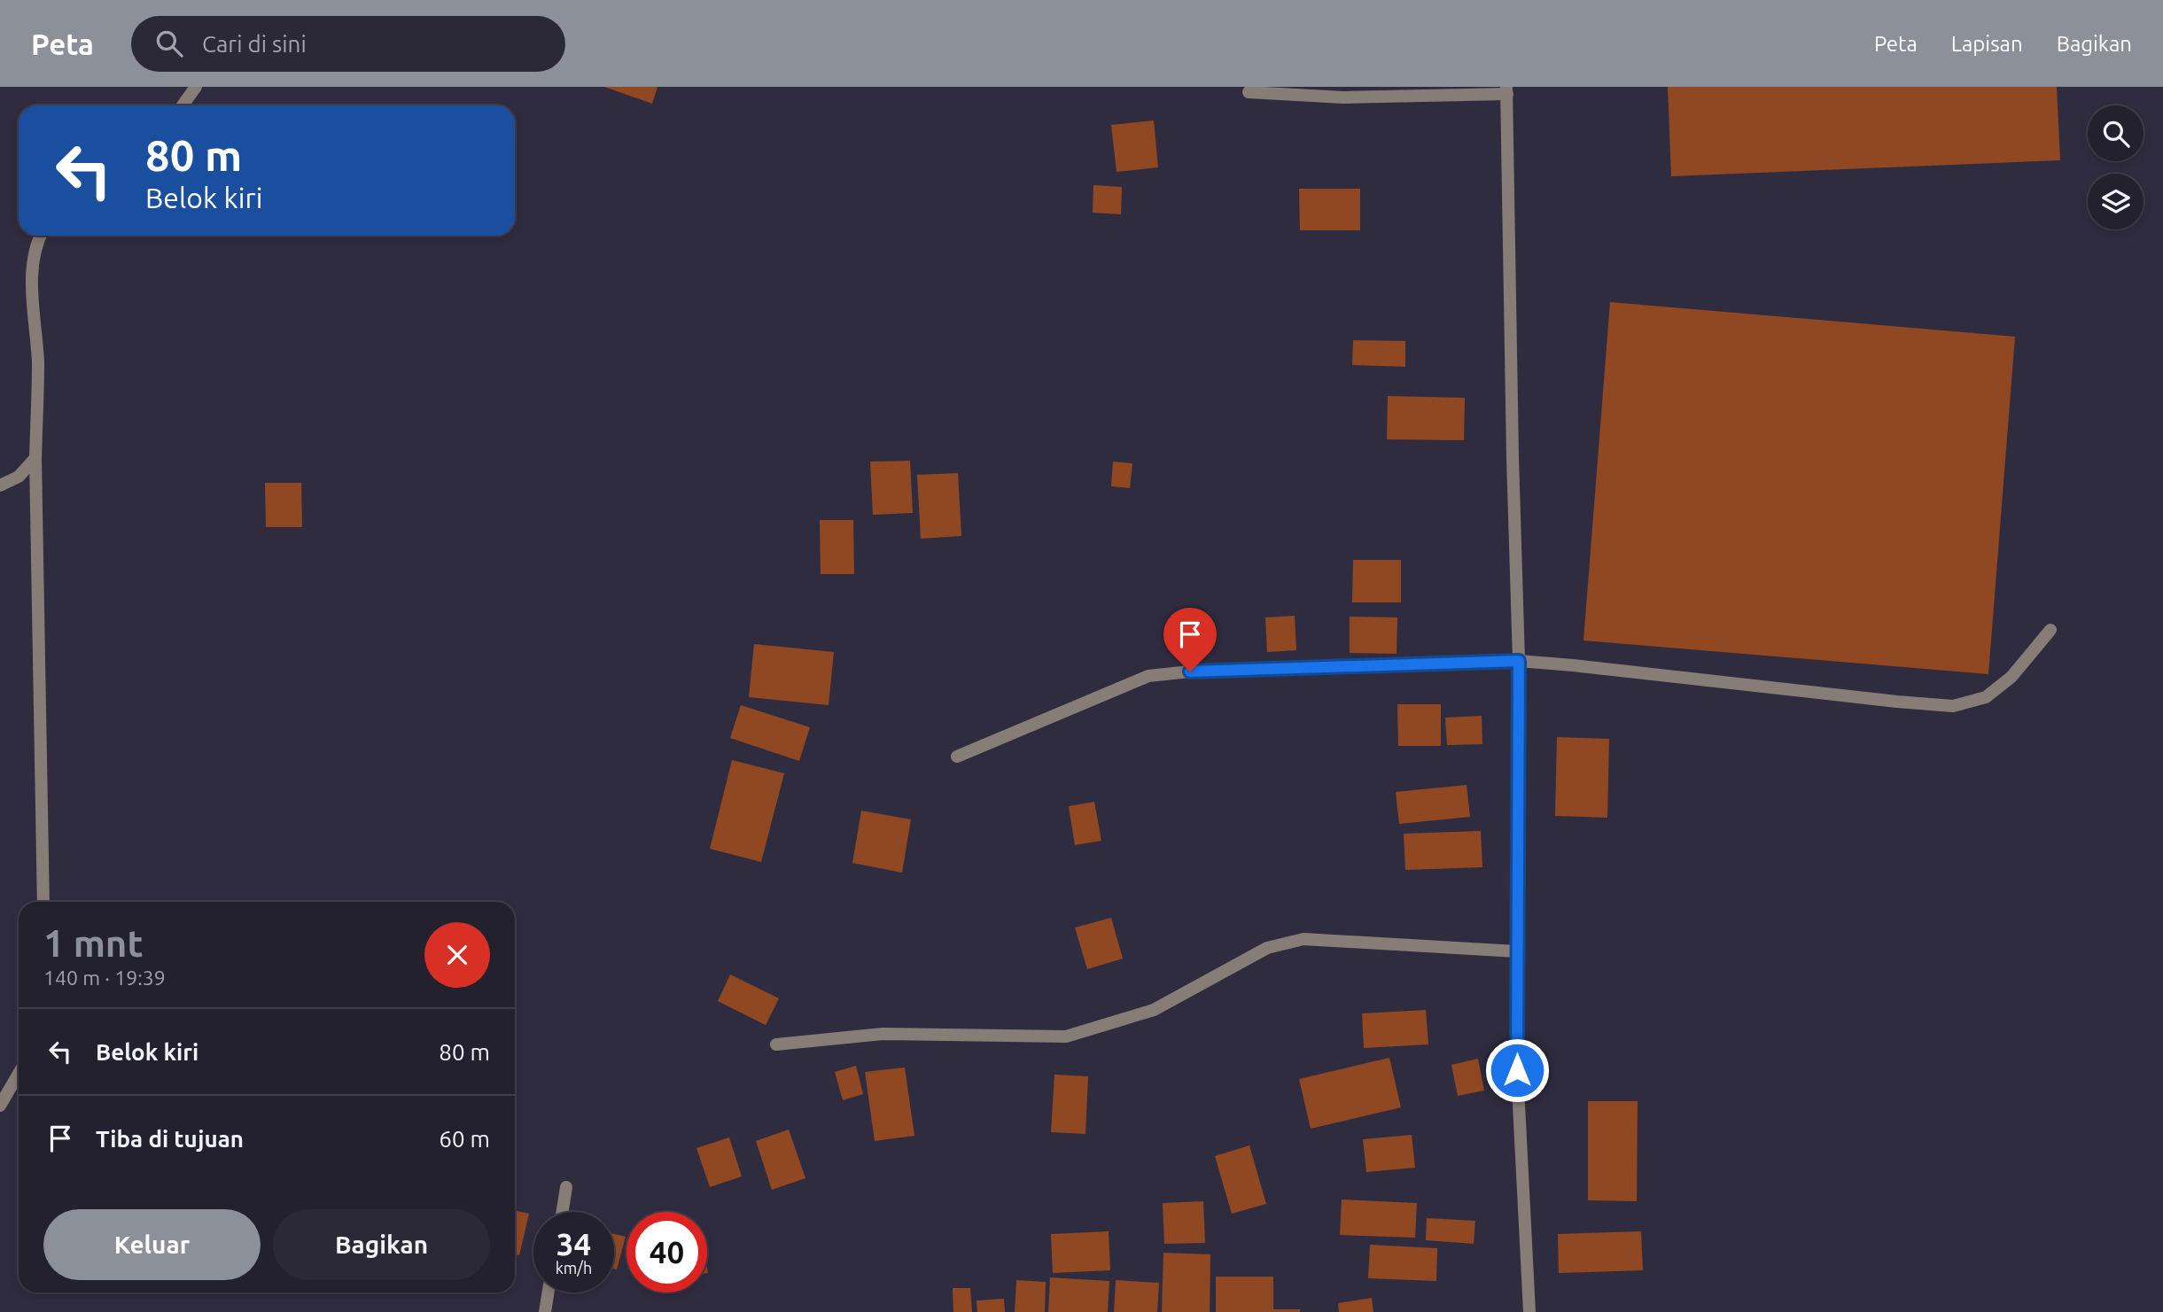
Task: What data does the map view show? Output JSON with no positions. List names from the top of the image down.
{
  "page": {
    "header": "Peta",
    "search": "Cari di sini",
    "nav": ["Peta", "Lapisan", "Bagikan"],
    "turn": ["80 m", "Belok kiri"],
    "heading": ["1 mnt", "140 m · 19:39"],
    "list": [
      {
        "name": "Belok kiri",
        "value": "80 m"
      },
      {
        "name": "Tiba di tujuan",
        "value": "60 m"
      }
    ],
    "buttons": ["Keluar", "Bagikan"],
    "speed": "34 km/h",
    "limit": "40"
  }
}
